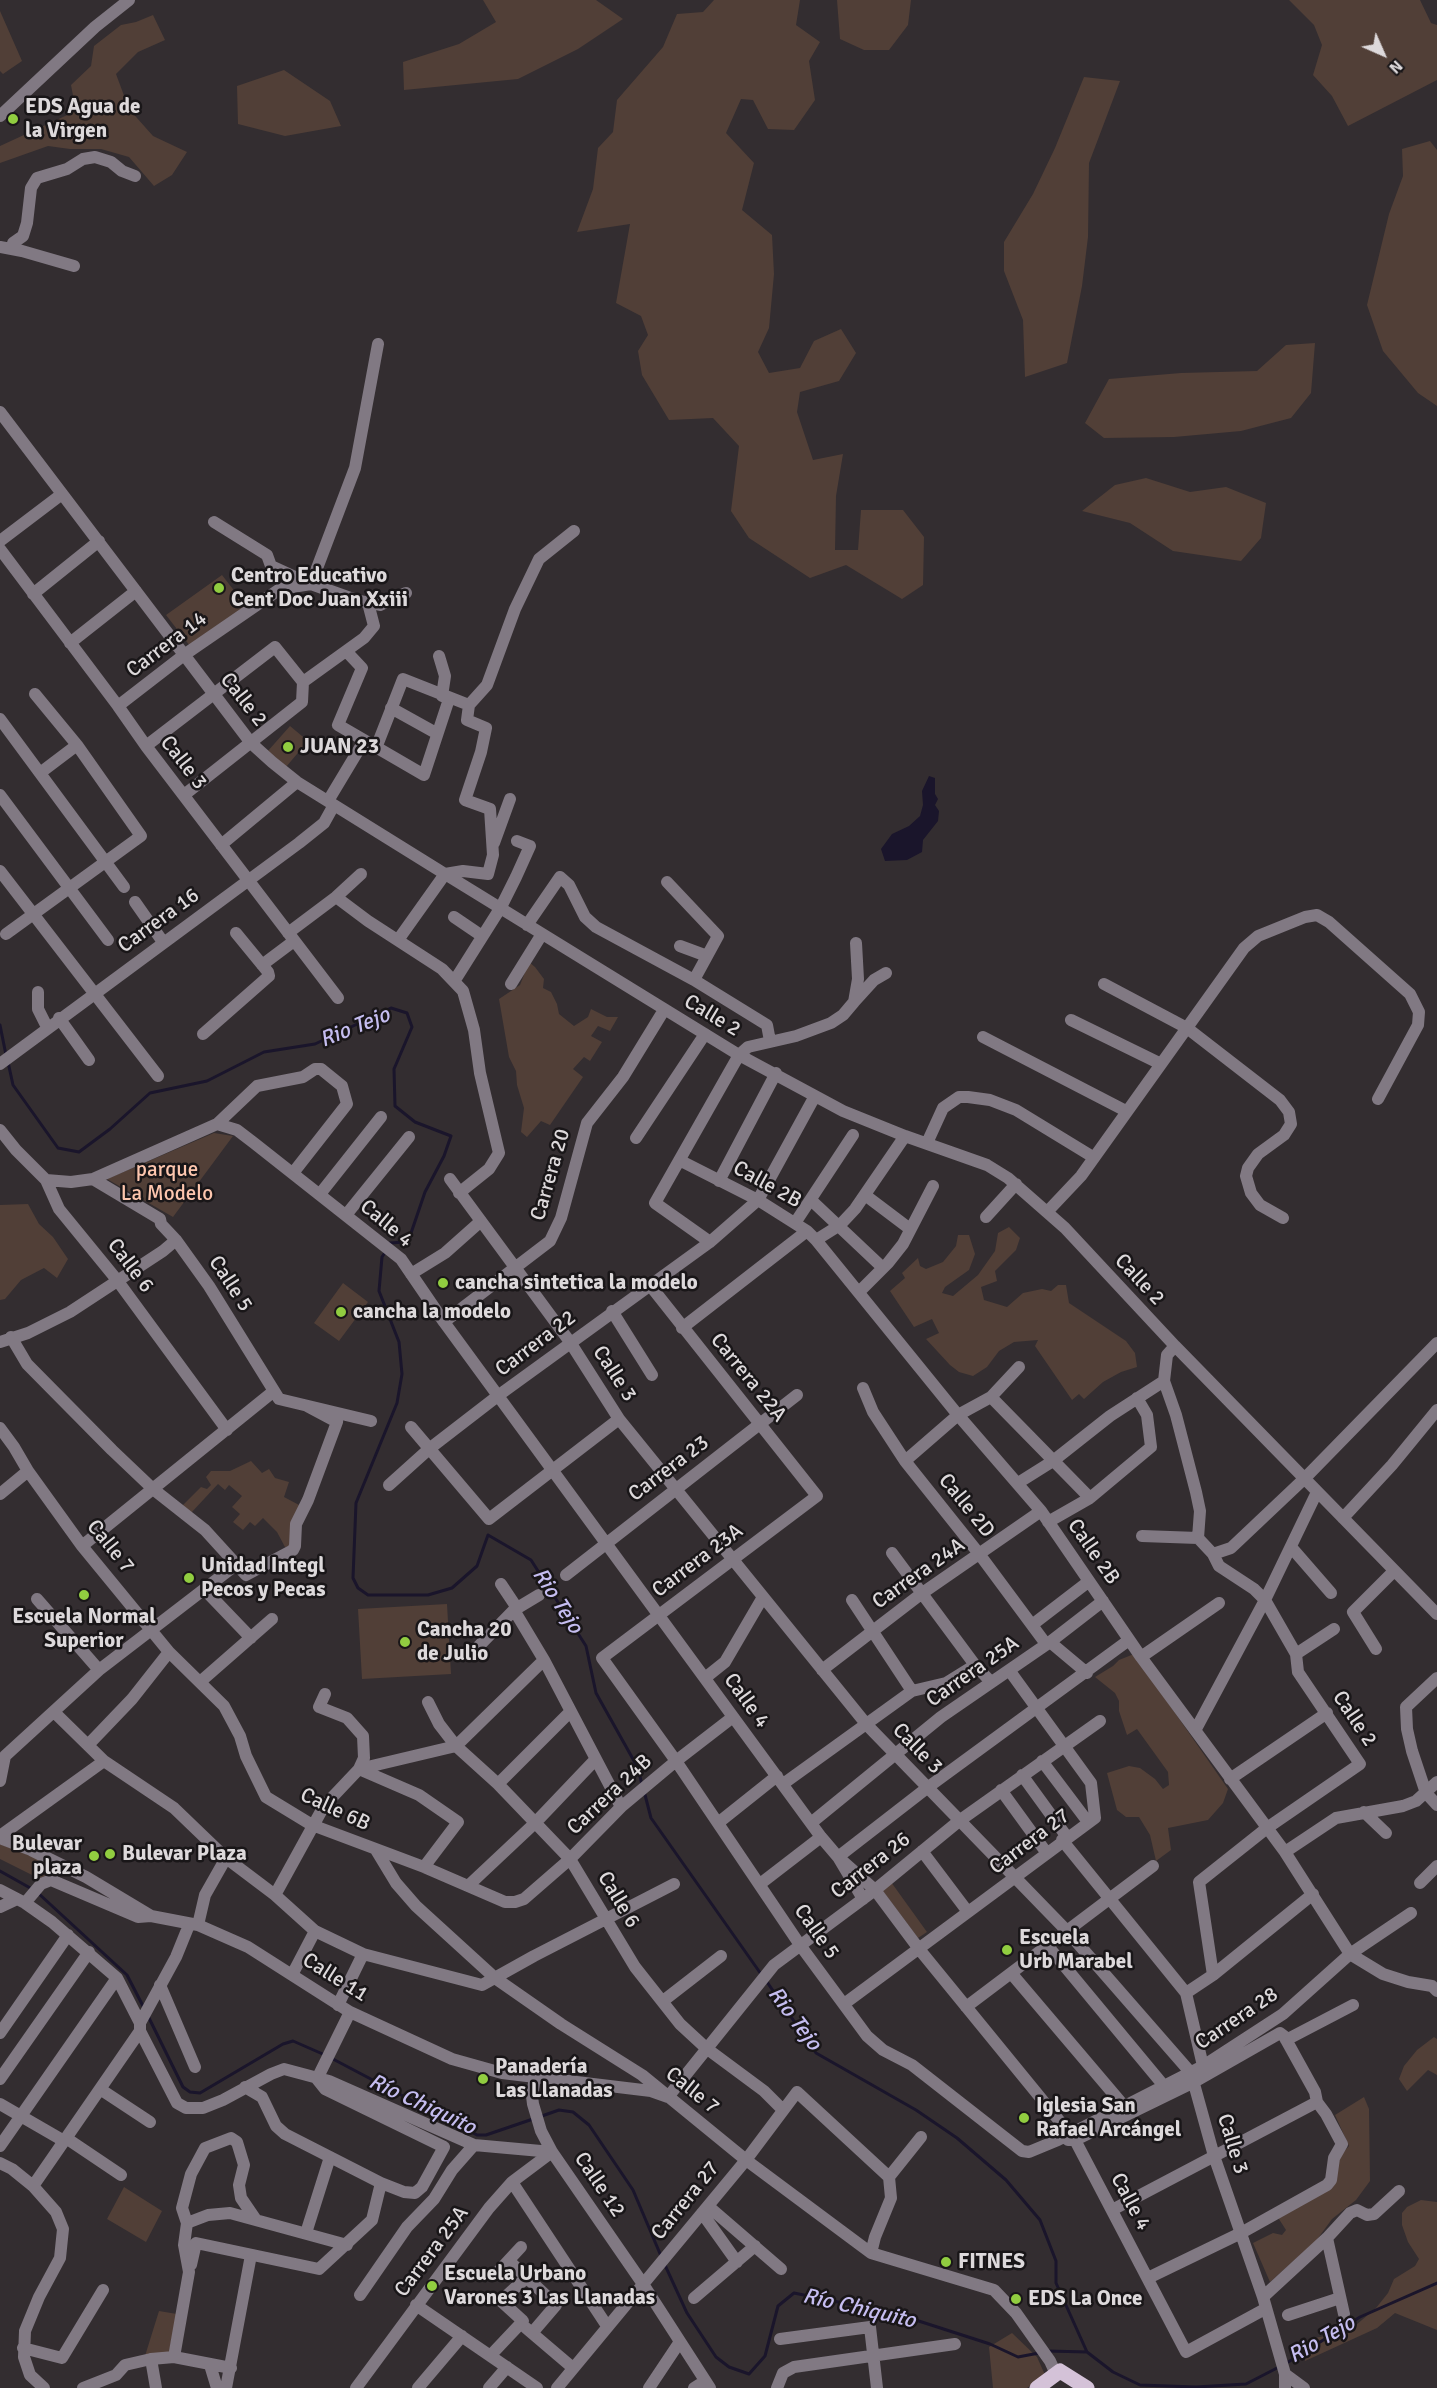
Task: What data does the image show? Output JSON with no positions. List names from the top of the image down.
{
  "streets": {
    "street": [
      "Carrera 14",
      "Calle 2",
      "Calle 3",
      "Carrera 16",
      "Carrera 20",
      "Calle 2B",
      "Calle 4",
      "Calle 6",
      "Calle 5",
      "Carrera 22",
      "Carrera 22A",
      "Carrera 23",
      "Calle 2D",
      "Calle 7",
      "Carrera 23A",
      "Carrera 24A",
      "Carrera 25A",
      "Carrera 24B",
      "Calle 6B",
      "Carrera 27",
      "Carrera 26",
      "Calle 11",
      "Carrera 28",
      "Calle 12"
    ]
  },
  "crossings": [
    ["Carrera 14", "Calle 2"],
    ["Carrera 14", "Calle 3"],
    ["Calle 2", "Carrera 16"],
    ["Calle 2", "Carrera 20"],
    ["Calle 2", "Calle 2B"],
    ["Calle 2", "Carrera 22"],
    ["Calle 3", "Carrera 16"],
    ["Calle 3", "Carrera 20"],
    ["Calle 3", "Calle 4"],
    ["Calle 3", "Carrera 22"],
    ["Calle 3", "Carrera 23"],
    ["Calle 3", "Carrera 23A"],
    ["Calle 3", "Carrera 24A"],
    ["Calle 3", "Carrera 25A"],
    ["Calle 3", "Carrera 27"],
    ["Calle 3", "Carrera 26"],
    ["Calle 3", "Carrera 28"],
    ["Carrera 20", "Calle 4"],
    ["Calle 2B", "Carrera 22"],
    ["Calle 2B", "Carrera 24A"],
    ["Calle 2B", "Carrera 25A"],
    ["Calle 2B", "Carrera 28"],
    ["Calle 4", "Calle 5"],
    ["Calle 4", "Carrera 22"],
    ["Calle 4", "Carrera 23"],
    ["Calle 4", "Carrera 23A"],
    ["Calle 4", "Carrera 25A"],
    ["Calle 4", "Carrera 24B"],
    ["Calle 4", "Carrera 27"],
    ["Calle 4", "Carrera 26"],
    ["Calle 4", "Carrera 28"],
    ["Calle 6", "Carrera 24B"],
    ["Calle 6", "Carrera 27"],
    ["Calle 6", "Carrera 26"],
    ["Calle 5", "Carrera 23A"],
    ["Calle 5", "Carrera 24B"],
    ["Calle 5", "Carrera 27"],
    ["Calle 5", "Carrera 26"],
    ["Calle 5", "Carrera 28"],
    ["Carrera 22", "Carrera 22A"],
    ["Carrera 22A", "Carrera 23"],
    ["Carrera 22A", "Carrera 23A"],
    ["Calle 2D", "Carrera 24A"],
    ["Calle 2D", "Carrera 25A"],
    ["Calle 7", "Calle 6B"],
    ["Calle 7", "Carrera 27"],
    ["Calle 7", "Carrera 26"],
    ["Calle 7", "Calle 11"],
    ["Carrera 25A", "Calle 12"],
    ["Carrera 24B", "Calle 6B"],
    ["Carrera 27", "Calle 12"],
    ["Carrera 26", "Calle 11"]
  ],
  "water": ["Rio Tejo", "Río Chiquito"],
  "parks": ["parque La Modelo"],
  "places": [
    "EDS Agua de la Virgen",
    "Centro Educativo Cent Doc Juan Xxiii",
    "JUAN 23",
    "cancha sintetica la modelo",
    "cancha la modelo",
    "Unidad Integl Pecos y Pecas",
    "Escuela Normal Superior",
    "Cancha 20 de Julio",
    "Bulevar Plaza",
    "Bulevar plaza",
    "Escuela Urb Marabel",
    "Panadería Las Llanadas",
    "Iglesia San Rafael Arcángel",
    "FITNES",
    "Escuela Urbano Varones 3 Las Llanadas",
    "EDS La Once"
  ],
  "north": "bottom right"
}
